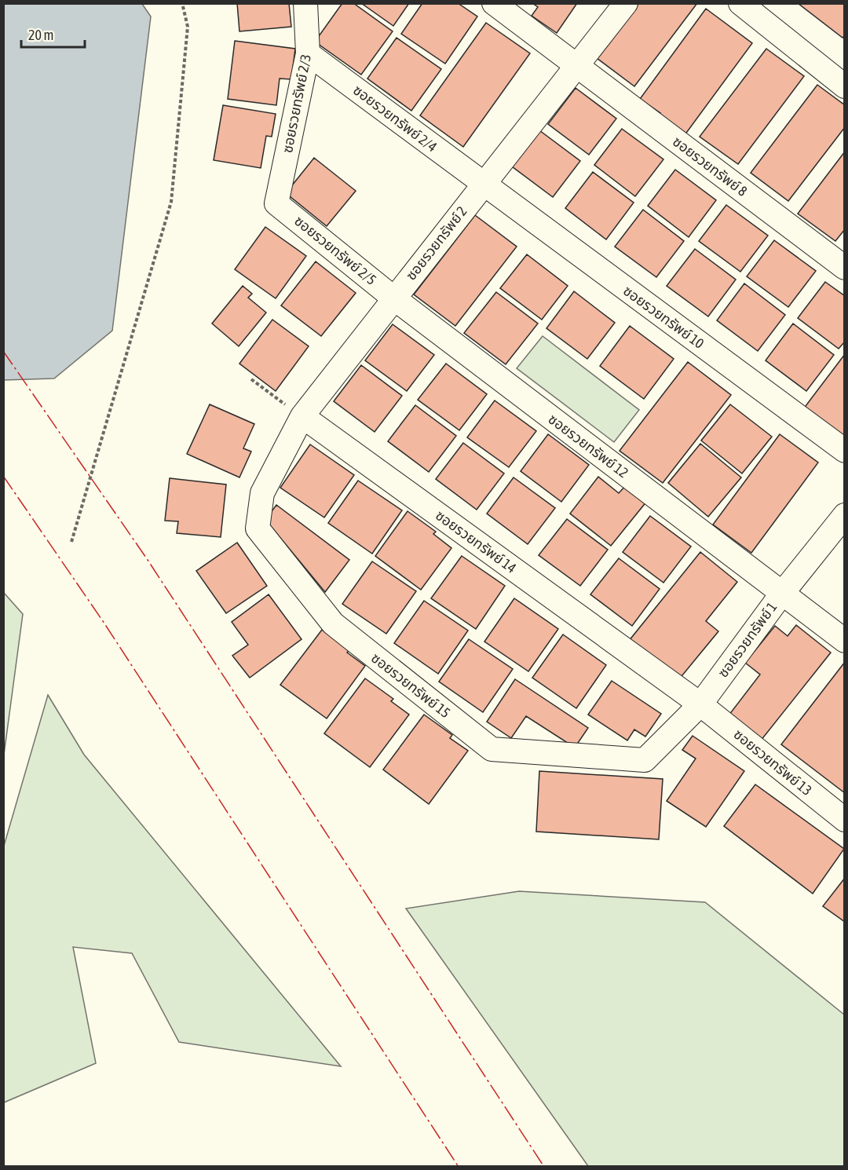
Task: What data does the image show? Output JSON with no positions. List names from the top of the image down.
{
  "streets": {
    "street": [
      "ซอยรวยทรัพย์ 2/3",
      "ซอยรวยทรัพย์ 2/4",
      "ซอยรวยทรัพย์ 8",
      "ซอยรวยทรัพย์ 2",
      "ซอยรวยทรัพย์ 2/5",
      "ซอยรวยทรัพย์ 10",
      "ซอยรวยทรัพย์ 12",
      "ซอยรวยทรัพย์ 14",
      "ซอยรวยทรัพย์ 1",
      "ซอยรวยทรัพย์ 15",
      "ซอยรวยทรัพย์ 13"
    ]
  },
  "crossings": [
    ["ซอยรวยทรัพย์ 2/3", "ซอยรวยทรัพย์ 2/4"],
    ["ซอยรวยทรัพย์ 2/3", "ซอยรวยทรัพย์ 2/5"],
    ["ซอยรวยทรัพย์ 2/4", "ซอยรวยทรัพย์ 2"],
    ["ซอยรวยทรัพย์ 2/4", "ซอยรวยทรัพย์ 10"],
    ["ซอยรวยทรัพย์ 8", "ซอยรวยทรัพย์ 2"],
    ["ซอยรวยทรัพย์ 2", "ซอยรวยทรัพย์ 2/5"],
    ["ซอยรวยทรัพย์ 2", "ซอยรวยทรัพย์ 10"],
    ["ซอยรวยทรัพย์ 2", "ซอยรวยทรัพย์ 12"],
    ["ซอยรวยทรัพย์ 2", "ซอยรวยทรัพย์ 14"],
    ["ซอยรวยทรัพย์ 2", "ซอยรวยทรัพย์ 15"],
    ["ซอยรวยทรัพย์ 2/5", "ซอยรวยทรัพย์ 12"],
    ["ซอยรวยทรัพย์ 12", "ซอยรวยทรัพย์ 1"],
    ["ซอยรวยทรัพย์ 14", "ซอยรวยทรัพย์ 1"],
    ["ซอยรวยทรัพย์ 14", "ซอยรวยทรัพย์ 13"],
    ["ซอยรวยทรัพย์ 1", "ซอยรวยทรัพย์ 15"],
    ["ซอยรวยทรัพย์ 1", "ซอยรวยทรัพย์ 13"]
  ],
  "scale_bar": "20 m"
}
